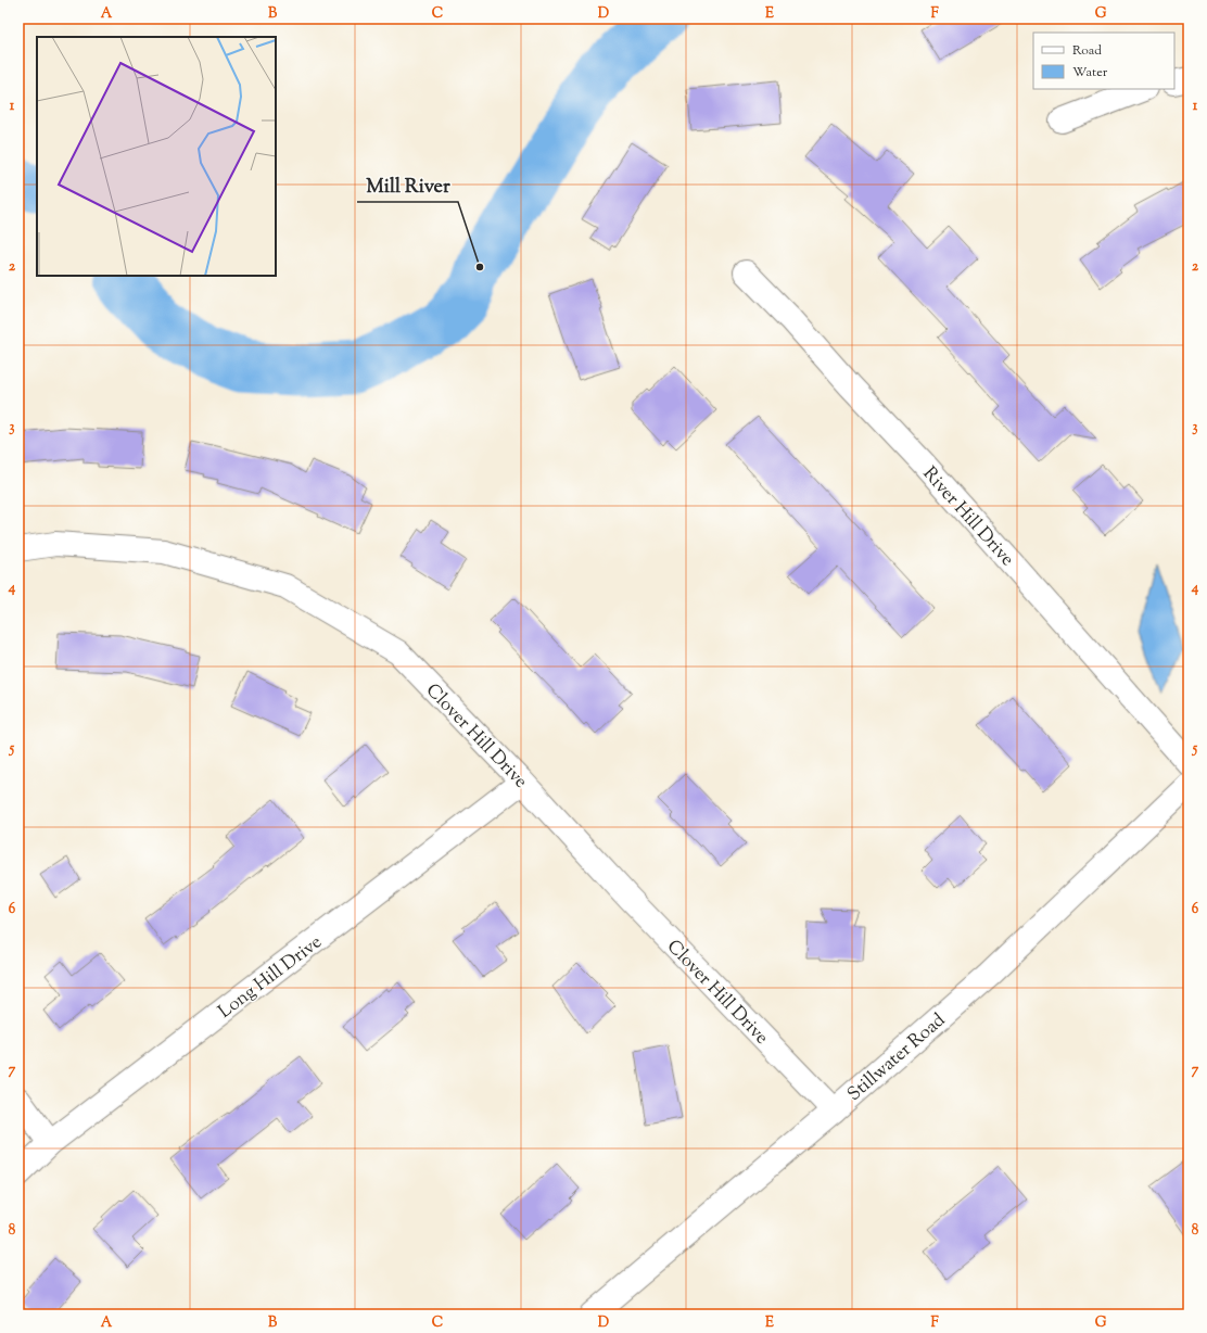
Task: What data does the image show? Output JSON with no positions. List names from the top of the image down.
{
  "streets": {
    "street": [
      "River Hill Drive",
      "Clover Hill Drive",
      "Long Hill Drive",
      "Stillwater Road"
    ]
  },
  "crossings": [
    ["Clover Hill Drive", "Long Hill Drive"],
    ["Clover Hill Drive", "Stillwater Road"]
  ],
  "places": ["Mill River"],
  "legend": ["Road", "Water"],
  "grid": {
    "columns": [
      "A",
      "B",
      "C",
      "D",
      "E",
      "F",
      "G"
    ],
    "rows": [
      "1",
      "2",
      "3",
      "4",
      "5",
      "6",
      "7",
      "8"
    ]
  }
}
